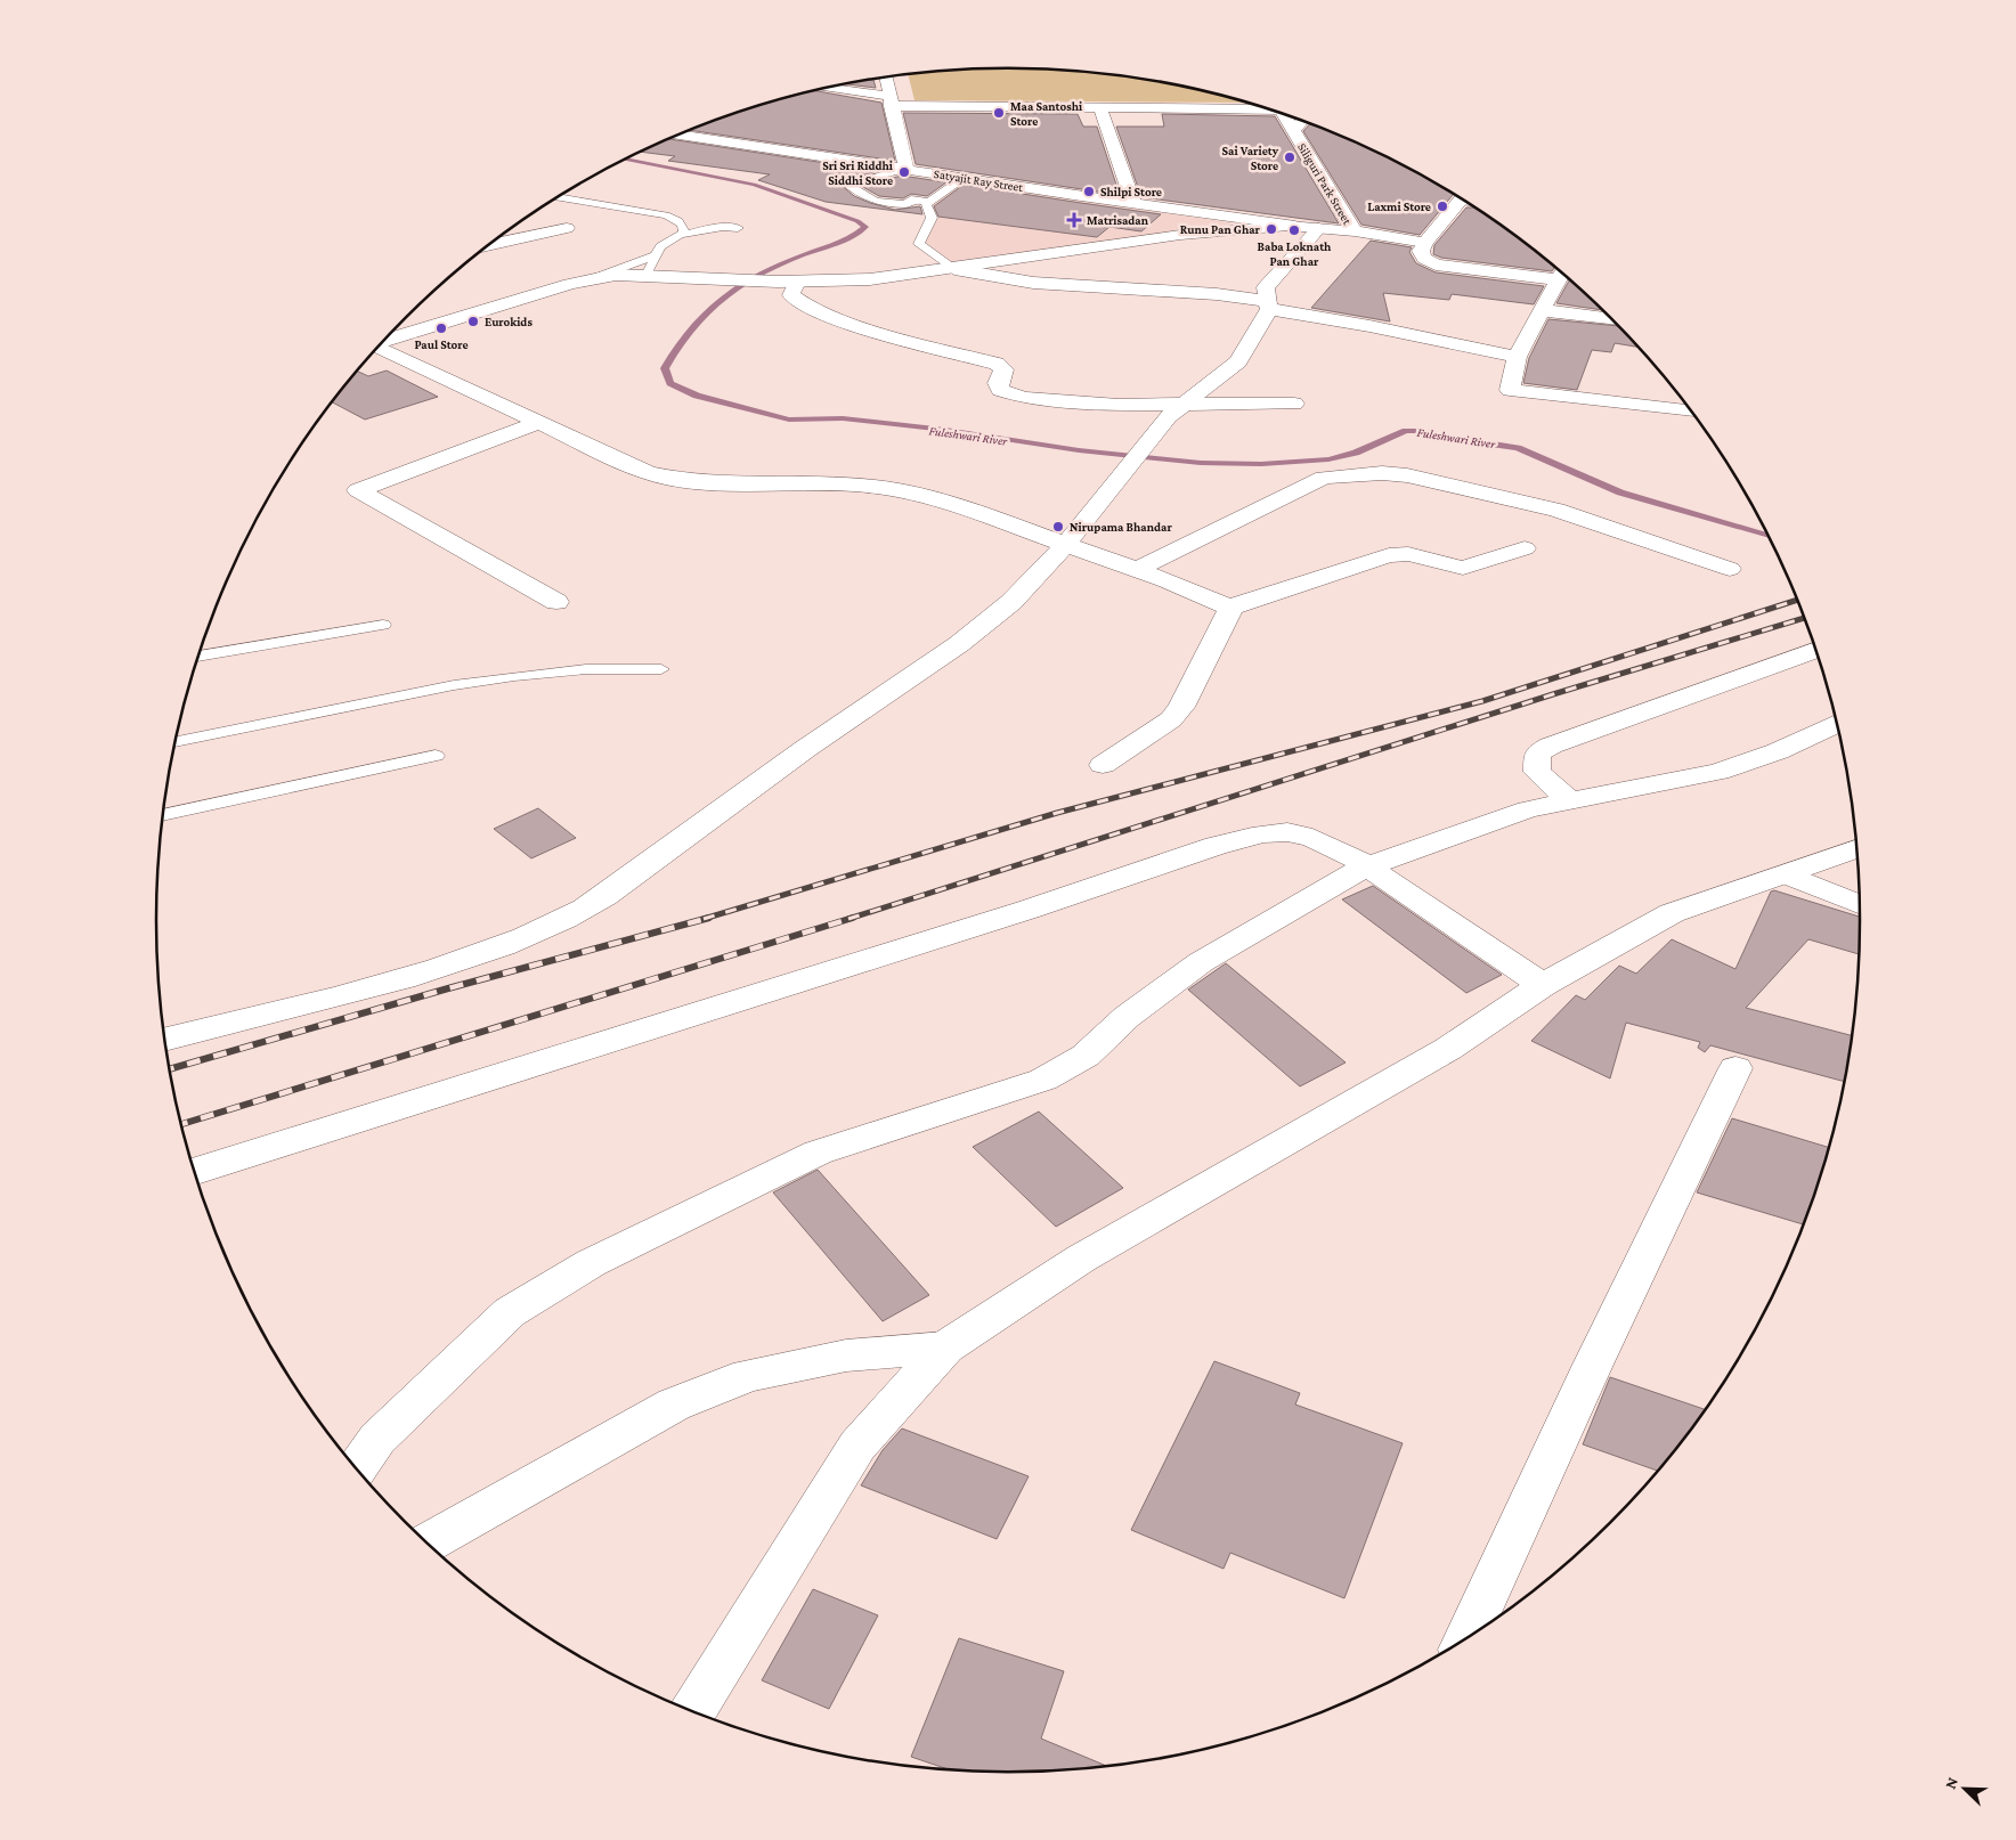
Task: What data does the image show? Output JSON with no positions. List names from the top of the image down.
{
  "streets": {
    "street": ["Satyajit Ray Street", "Siliguri Park Street"]
  },
  "water": ["Fuleshwari River"],
  "places": {
    "other": [
      "Maa Santoshi Store",
      "Sai Variety Store",
      "Sri Sri Riddhi Siddhi Store",
      "Shilpi Store",
      "Laxmi Store",
      "Runu Pan Ghar",
      "Baba Loknath Pan Ghar",
      "Eurokids",
      "Paul Store",
      "Nirupama Bhandar"
    ],
    "health": ["Matrisadan"]
  },
  "north": "top left"
}
